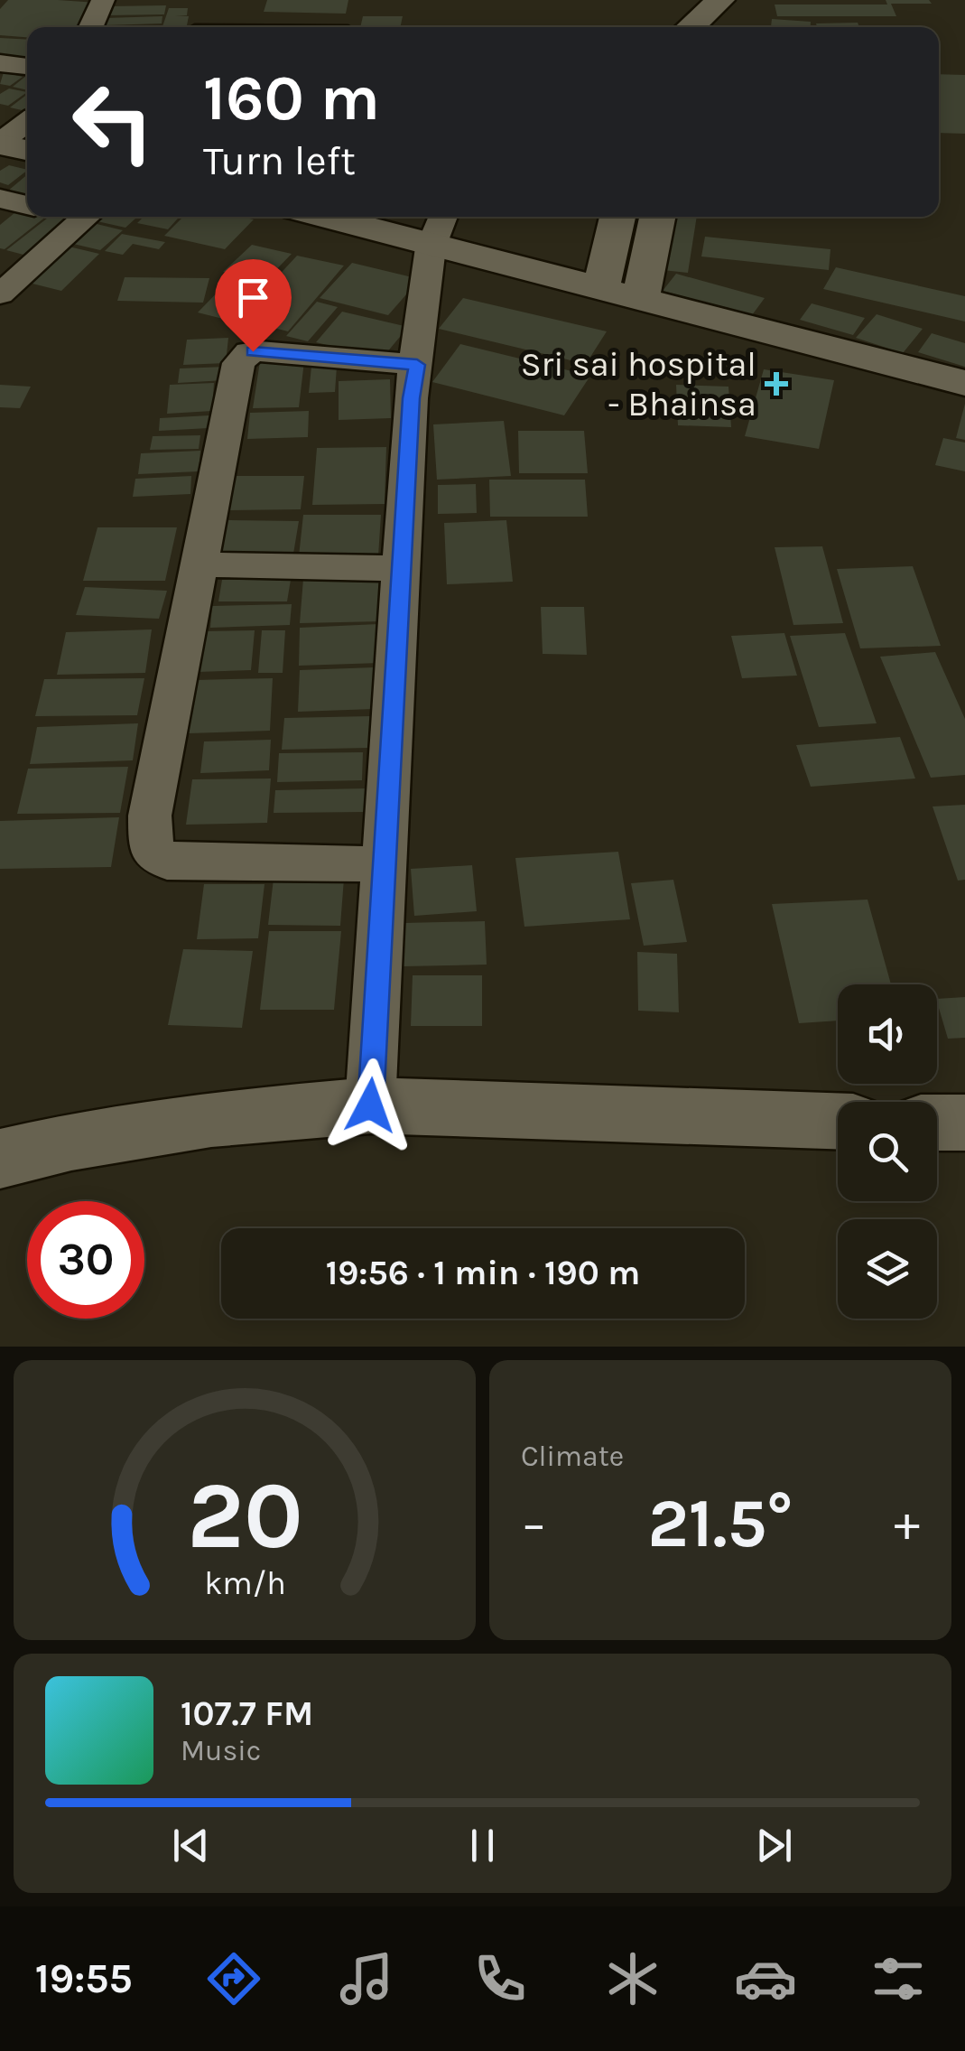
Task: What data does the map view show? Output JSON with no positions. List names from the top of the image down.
{
  "places": {
    "health": ["Sri sai hospital - Bhainsa"]
  },
  "page": {
    "turn": ["160 m", "Turn left"],
    "limit": "30",
    "trip": "19:56 · 1 min · 190 m",
    "tile": "Climate",
    "heat": ["−", "21.5°", "+"],
    "song": ["107.7 FM", "Music"],
    "tabs": "19:55",
    "gauge": ["20", "km/h"]
  }
}
